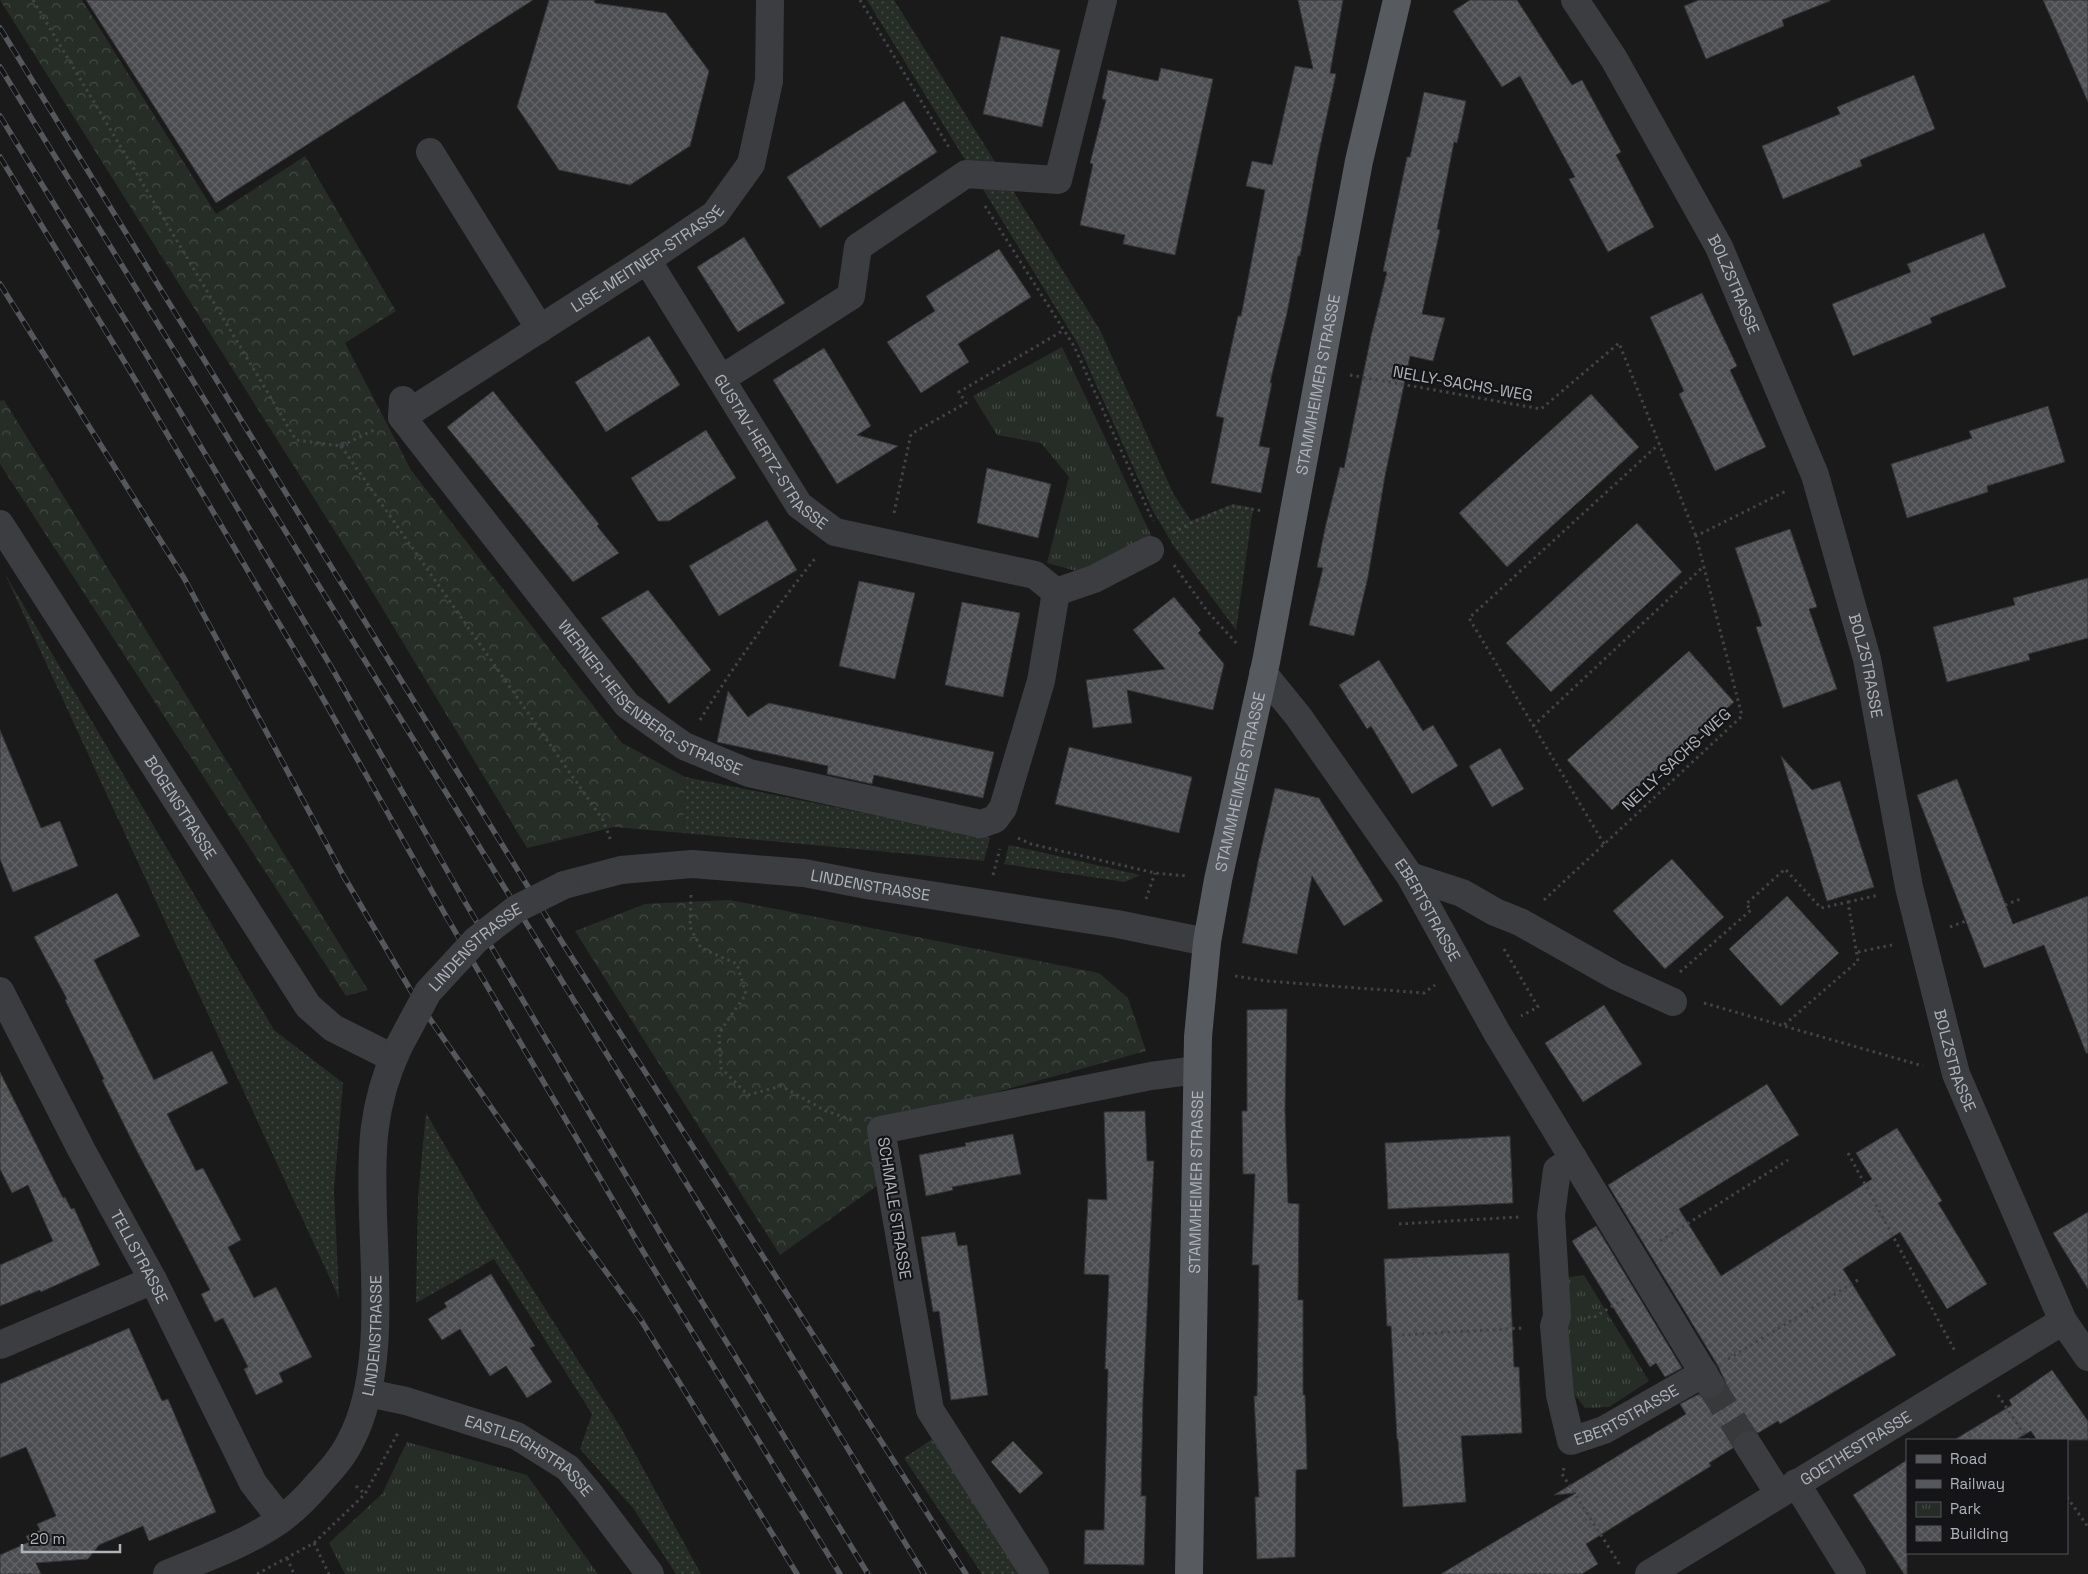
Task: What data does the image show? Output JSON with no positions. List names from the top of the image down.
{
  "streets": {
    "main road": ["STAMMHEIMER STRASSE"],
    "street": [
      "LISE-MEITNER-STRASSE",
      "BOLZSTRASSE",
      "GUSTAV-HERTZ-STRASSE",
      "WERNER-HEISENBERG-STRASSE",
      "BOGENSTRASSE",
      "LINDENSTRASSE",
      "EBERTSTRASSE",
      "SCHMALE STRASSE",
      "TELLSTRASSE",
      "GOETHESTRASSE",
      "EASTLEIGHSTRASSE"
    ],
    "path": ["NELLY-SACHS-WEG"]
  },
  "crossings": [
    ["LISE-MEITNER-STRASSE", "GUSTAV-HERTZ-STRASSE"],
    ["LISE-MEITNER-STRASSE", "WERNER-HEISENBERG-STRASSE"],
    ["BOLZSTRASSE", "GOETHESTRASSE"],
    ["NELLY-SACHS-WEG", "STAMMHEIMER STRASSE"],
    ["NELLY-SACHS-WEG", "EBERTSTRASSE"],
    ["STAMMHEIMER STRASSE", "LINDENSTRASSE"],
    ["STAMMHEIMER STRASSE", "EBERTSTRASSE"],
    ["STAMMHEIMER STRASSE", "SCHMALE STRASSE"],
    ["BOGENSTRASSE", "LINDENSTRASSE"],
    ["LINDENSTRASSE", "TELLSTRASSE"],
    ["LINDENSTRASSE", "EASTLEIGHSTRASSE"]
  ],
  "legend": [
    "Road",
    "Railway",
    "Park",
    "Building"
  ],
  "scale_bar": "20 m"
}
